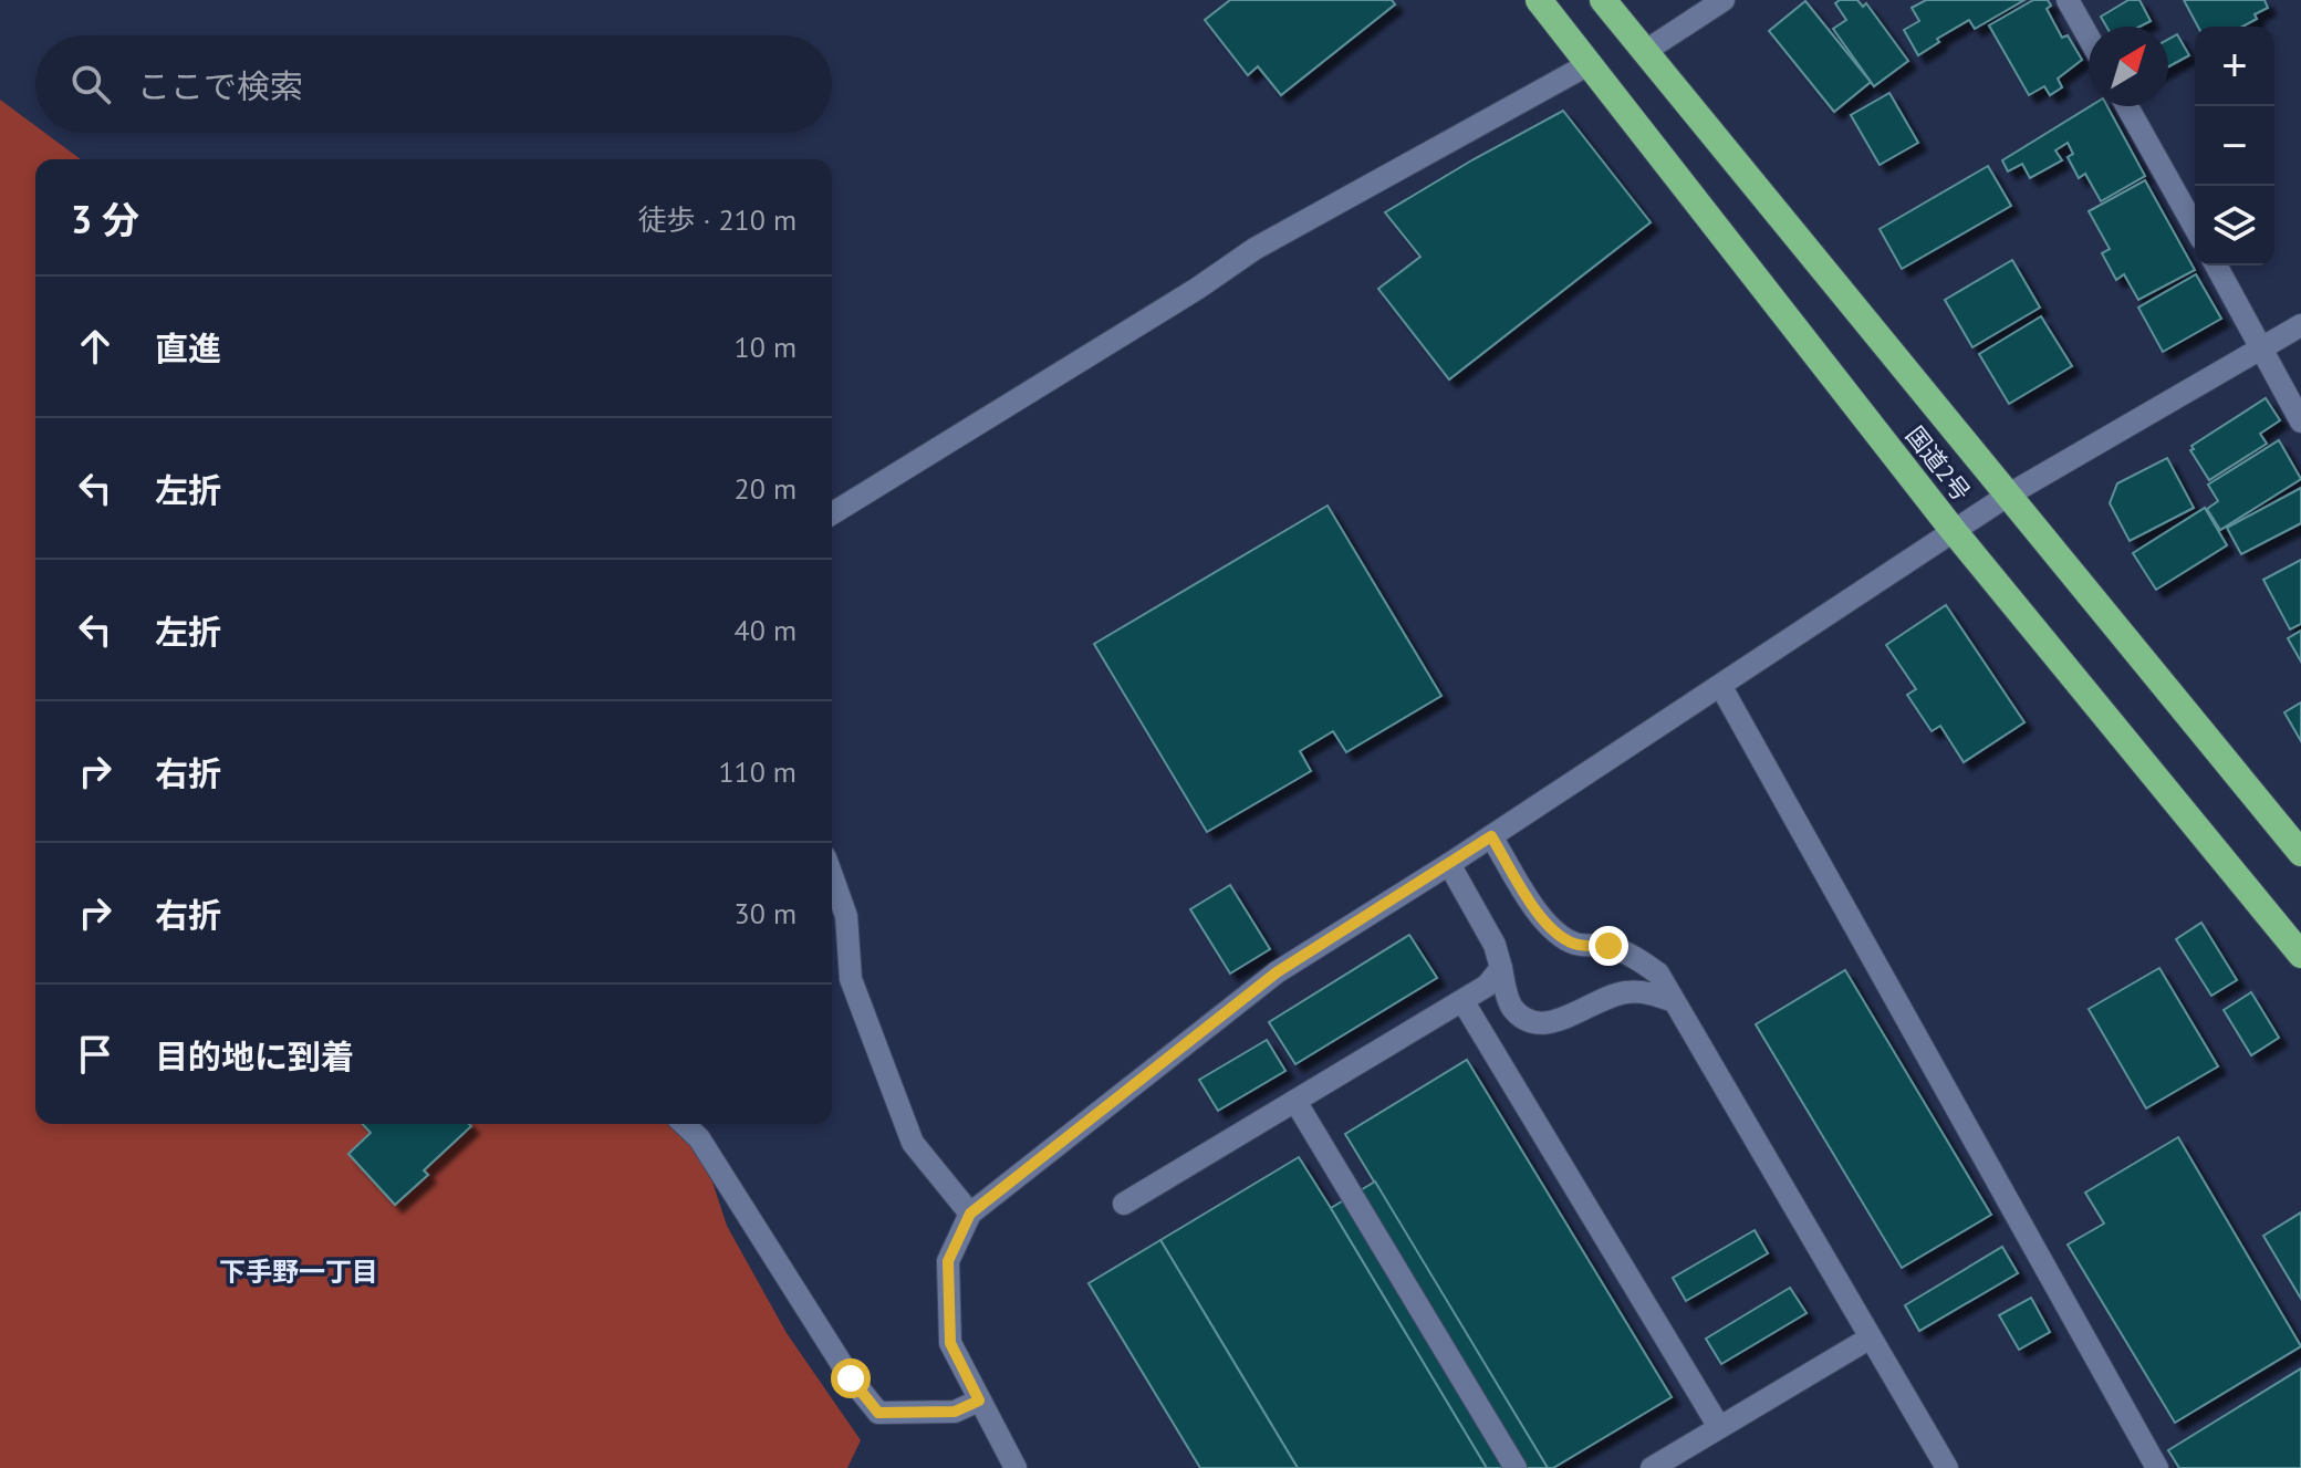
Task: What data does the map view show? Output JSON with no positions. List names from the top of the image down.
{
  "streets": {
    "highway": ["国道2号"]
  },
  "districts": ["下手野一丁目"],
  "north": "top right",
  "page": {
    "map_buttons": ["+", "−"],
    "search": "ここで検索",
    "heading": ["3 分", "徒歩 · 210 m"],
    "list": [
      ["直進", "10 m"],
      ["左折", "20 m"],
      ["左折", "40 m"],
      ["右折", "110 m"],
      ["右折", "30 m"],
      "目的地に到着"
    ]
  }
}
